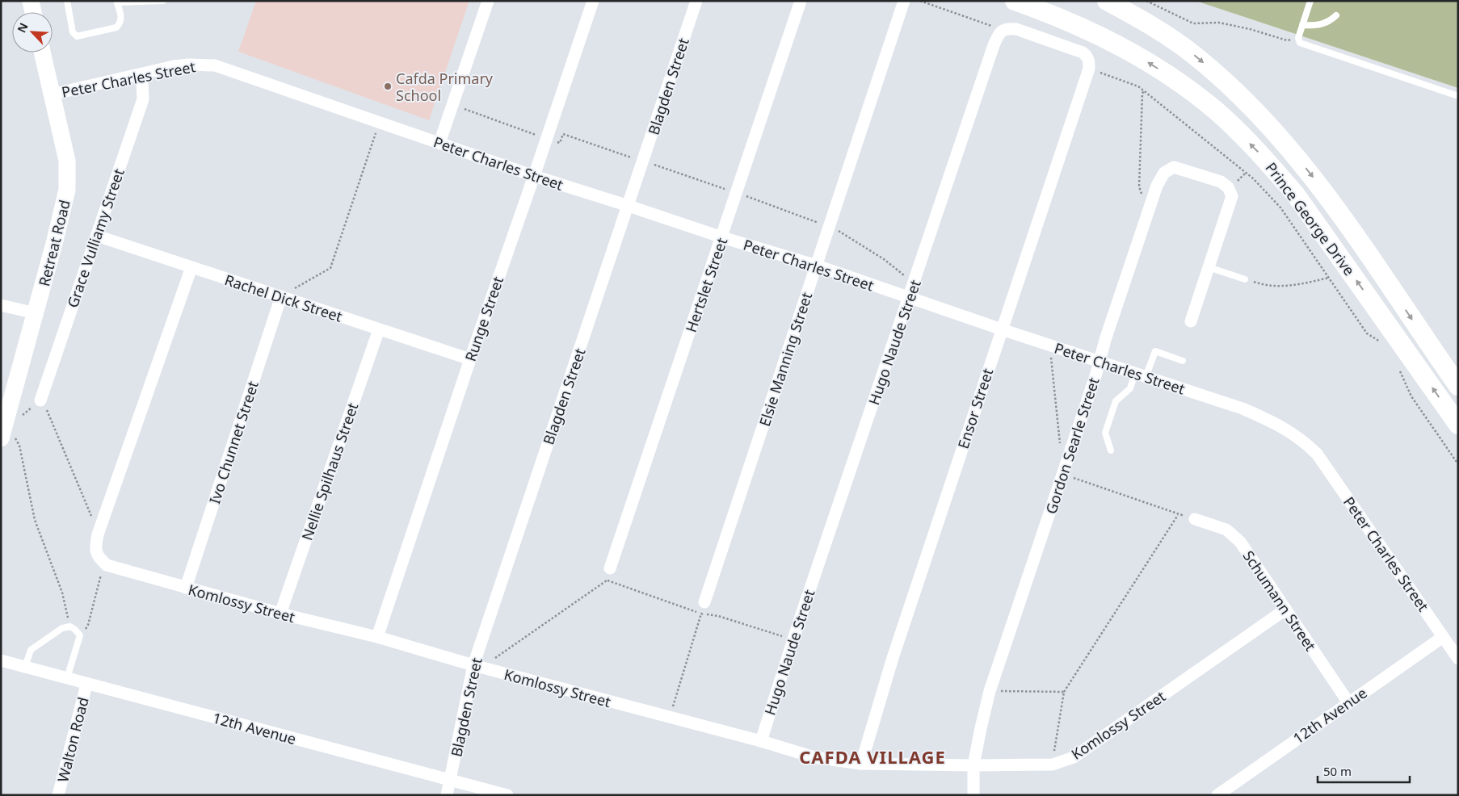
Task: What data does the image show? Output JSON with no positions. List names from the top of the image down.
{
  "streets": {
    "main road": ["Prince George Drive", "Retreat Road"],
    "street": [
      "Peter Charles Street",
      "Blagden Street",
      "Grace Vulliamy Street",
      "Hertslet Street",
      "Rachel Dick Street",
      "Runge Street",
      "Hugo Naude Street",
      "Elsie Manning Street",
      "Ensor Street",
      "Ivo Chunnet Street",
      "Gordon Searle Street",
      "Nellie Spilhaus Street",
      "Schumann Street",
      "Komlossy Street",
      "12th Avenue",
      "Walton Road"
    ]
  },
  "crossings": [
    ["Peter Charles Street", "Blagden Street"],
    ["Peter Charles Street", "Grace Vulliamy Street"],
    ["Peter Charles Street", "Retreat Road"],
    ["Peter Charles Street", "Hertslet Street"],
    ["Peter Charles Street", "Runge Street"],
    ["Peter Charles Street", "Hugo Naude Street"],
    ["Peter Charles Street", "Elsie Manning Street"],
    ["Peter Charles Street", "Ensor Street"],
    ["Peter Charles Street", "Gordon Searle Street"],
    ["Peter Charles Street", "12th Avenue"],
    ["Blagden Street", "Komlossy Street"],
    ["Blagden Street", "12th Avenue"],
    ["Grace Vulliamy Street", "Rachel Dick Street"],
    ["Rachel Dick Street", "Runge Street"],
    ["Rachel Dick Street", "Ivo Chunnet Street"],
    ["Rachel Dick Street", "Nellie Spilhaus Street"],
    ["Runge Street", "Komlossy Street"],
    ["Hugo Naude Street", "Ensor Street"],
    ["Hugo Naude Street", "Komlossy Street"],
    ["Ensor Street", "Komlossy Street"],
    ["Ivo Chunnet Street", "Komlossy Street"],
    ["Gordon Searle Street", "Komlossy Street"],
    ["Nellie Spilhaus Street", "Komlossy Street"],
    ["Schumann Street", "Komlossy Street"],
    ["Schumann Street", "12th Avenue"],
    ["12th Avenue", "Walton Road"]
  ],
  "districts": ["CAFDA VILLAGE"],
  "places": ["Cafda Primary School"],
  "scale_bar": "50 m",
  "north": "top left"
}
